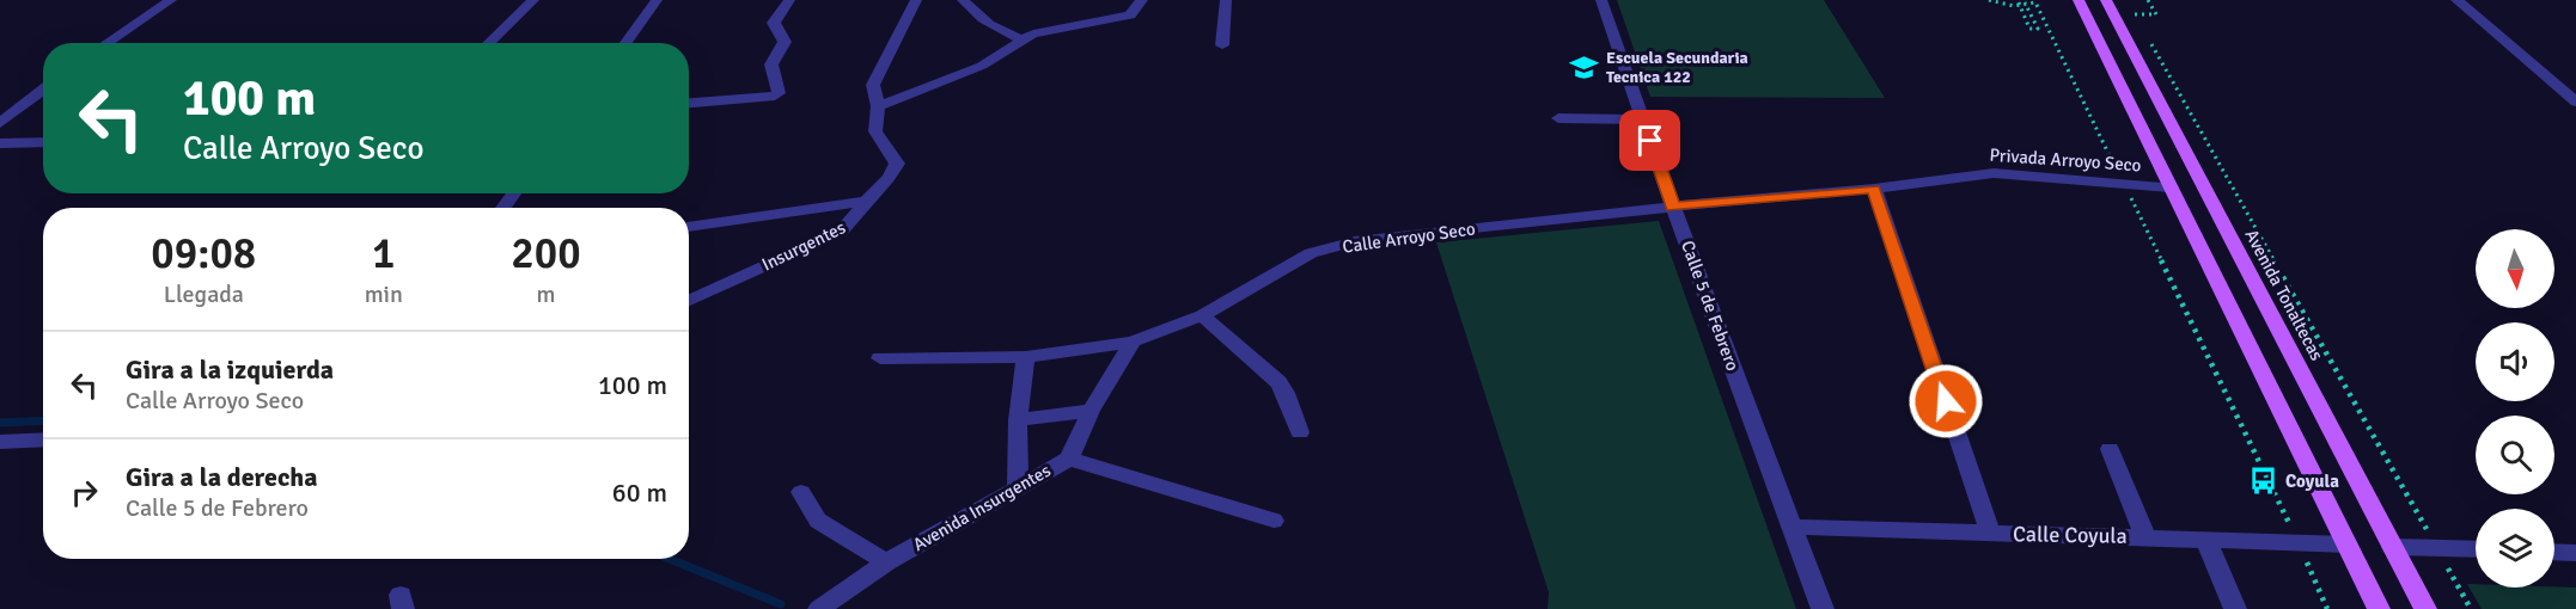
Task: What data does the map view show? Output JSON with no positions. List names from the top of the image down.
{
  "streets": {
    "main road": ["Avenida Tonaltecas"],
    "street": [
      "Privada Arroyo Seco",
      "Calle Arroyo Seco",
      "Insurgentes",
      "Calle 5 de Febrero",
      "Avenida Insurgentes",
      "Calle Coyula"
    ]
  },
  "crossings": [
    ["Privada Arroyo Seco", "Calle Arroyo Seco"],
    ["Calle Arroyo Seco", "Calle 5 de Febrero"],
    ["Calle Arroyo Seco", "Avenida Insurgentes"],
    ["Calle 5 de Febrero", "Calle Coyula"]
  ],
  "places": {
    "school or university": ["Escuela Secundaria Tecnica 122"],
    "bus stop": ["Coyula"]
  },
  "north": "bottom",
  "page": {
    "turn": ["100 m", "Calle Arroyo Seco"],
    "eta": [
      "09:08",
      "Llegada",
      "1",
      "min",
      "200",
      "m"
    ],
    "list": [
      {
        "name": "Gira a la izquierda",
        "note": "Calle Arroyo Seco",
        "value": "100 m"
      },
      {
        "name": "Gira a la derecha",
        "note": "Calle 5 de Febrero",
        "value": "60 m"
      }
    ]
  }
}
